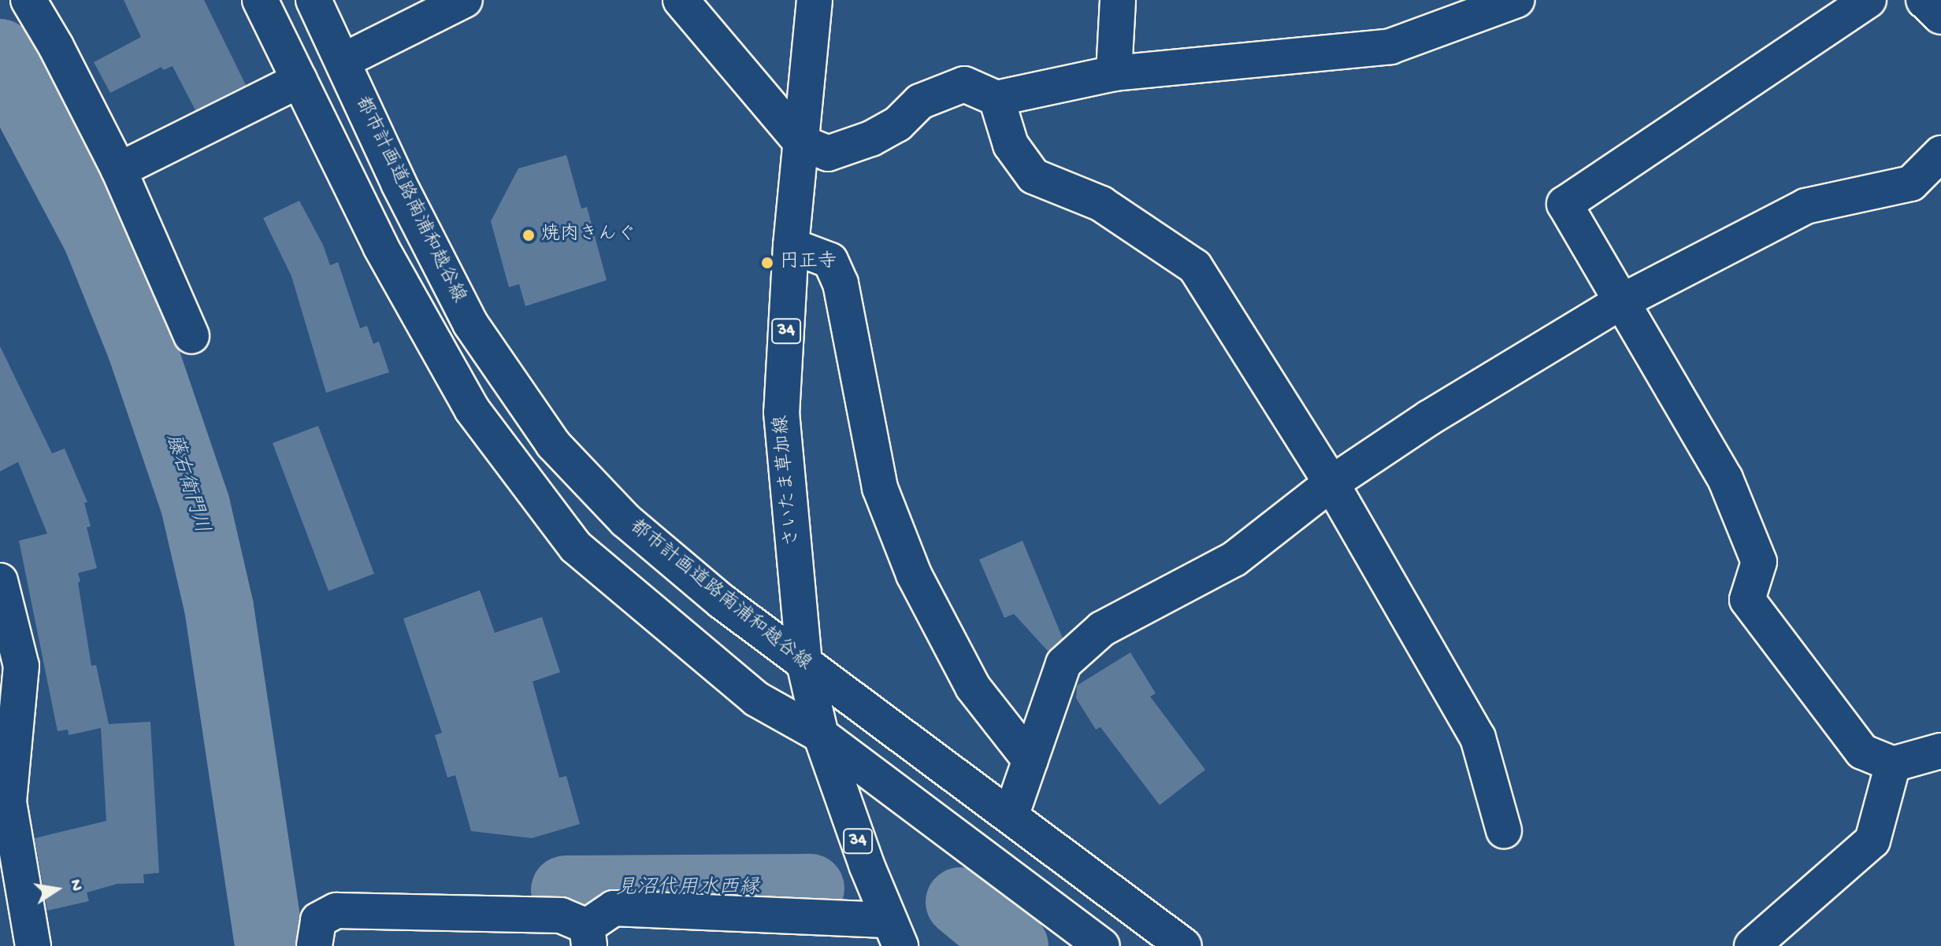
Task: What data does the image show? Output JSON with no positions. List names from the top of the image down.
{
  "streets": {
    "street": ["都市計画道路南浦和越谷線", "34", "さいたま草加線"]
  },
  "crossings": [
    ["都市計画道路南浦和越谷線", "さいたま草加線"]
  ],
  "water": ["藤右衛門川", "見沼代用水西縁"],
  "places": ["焼肉きんぐ", "円正寺"],
  "north": "right"
}
